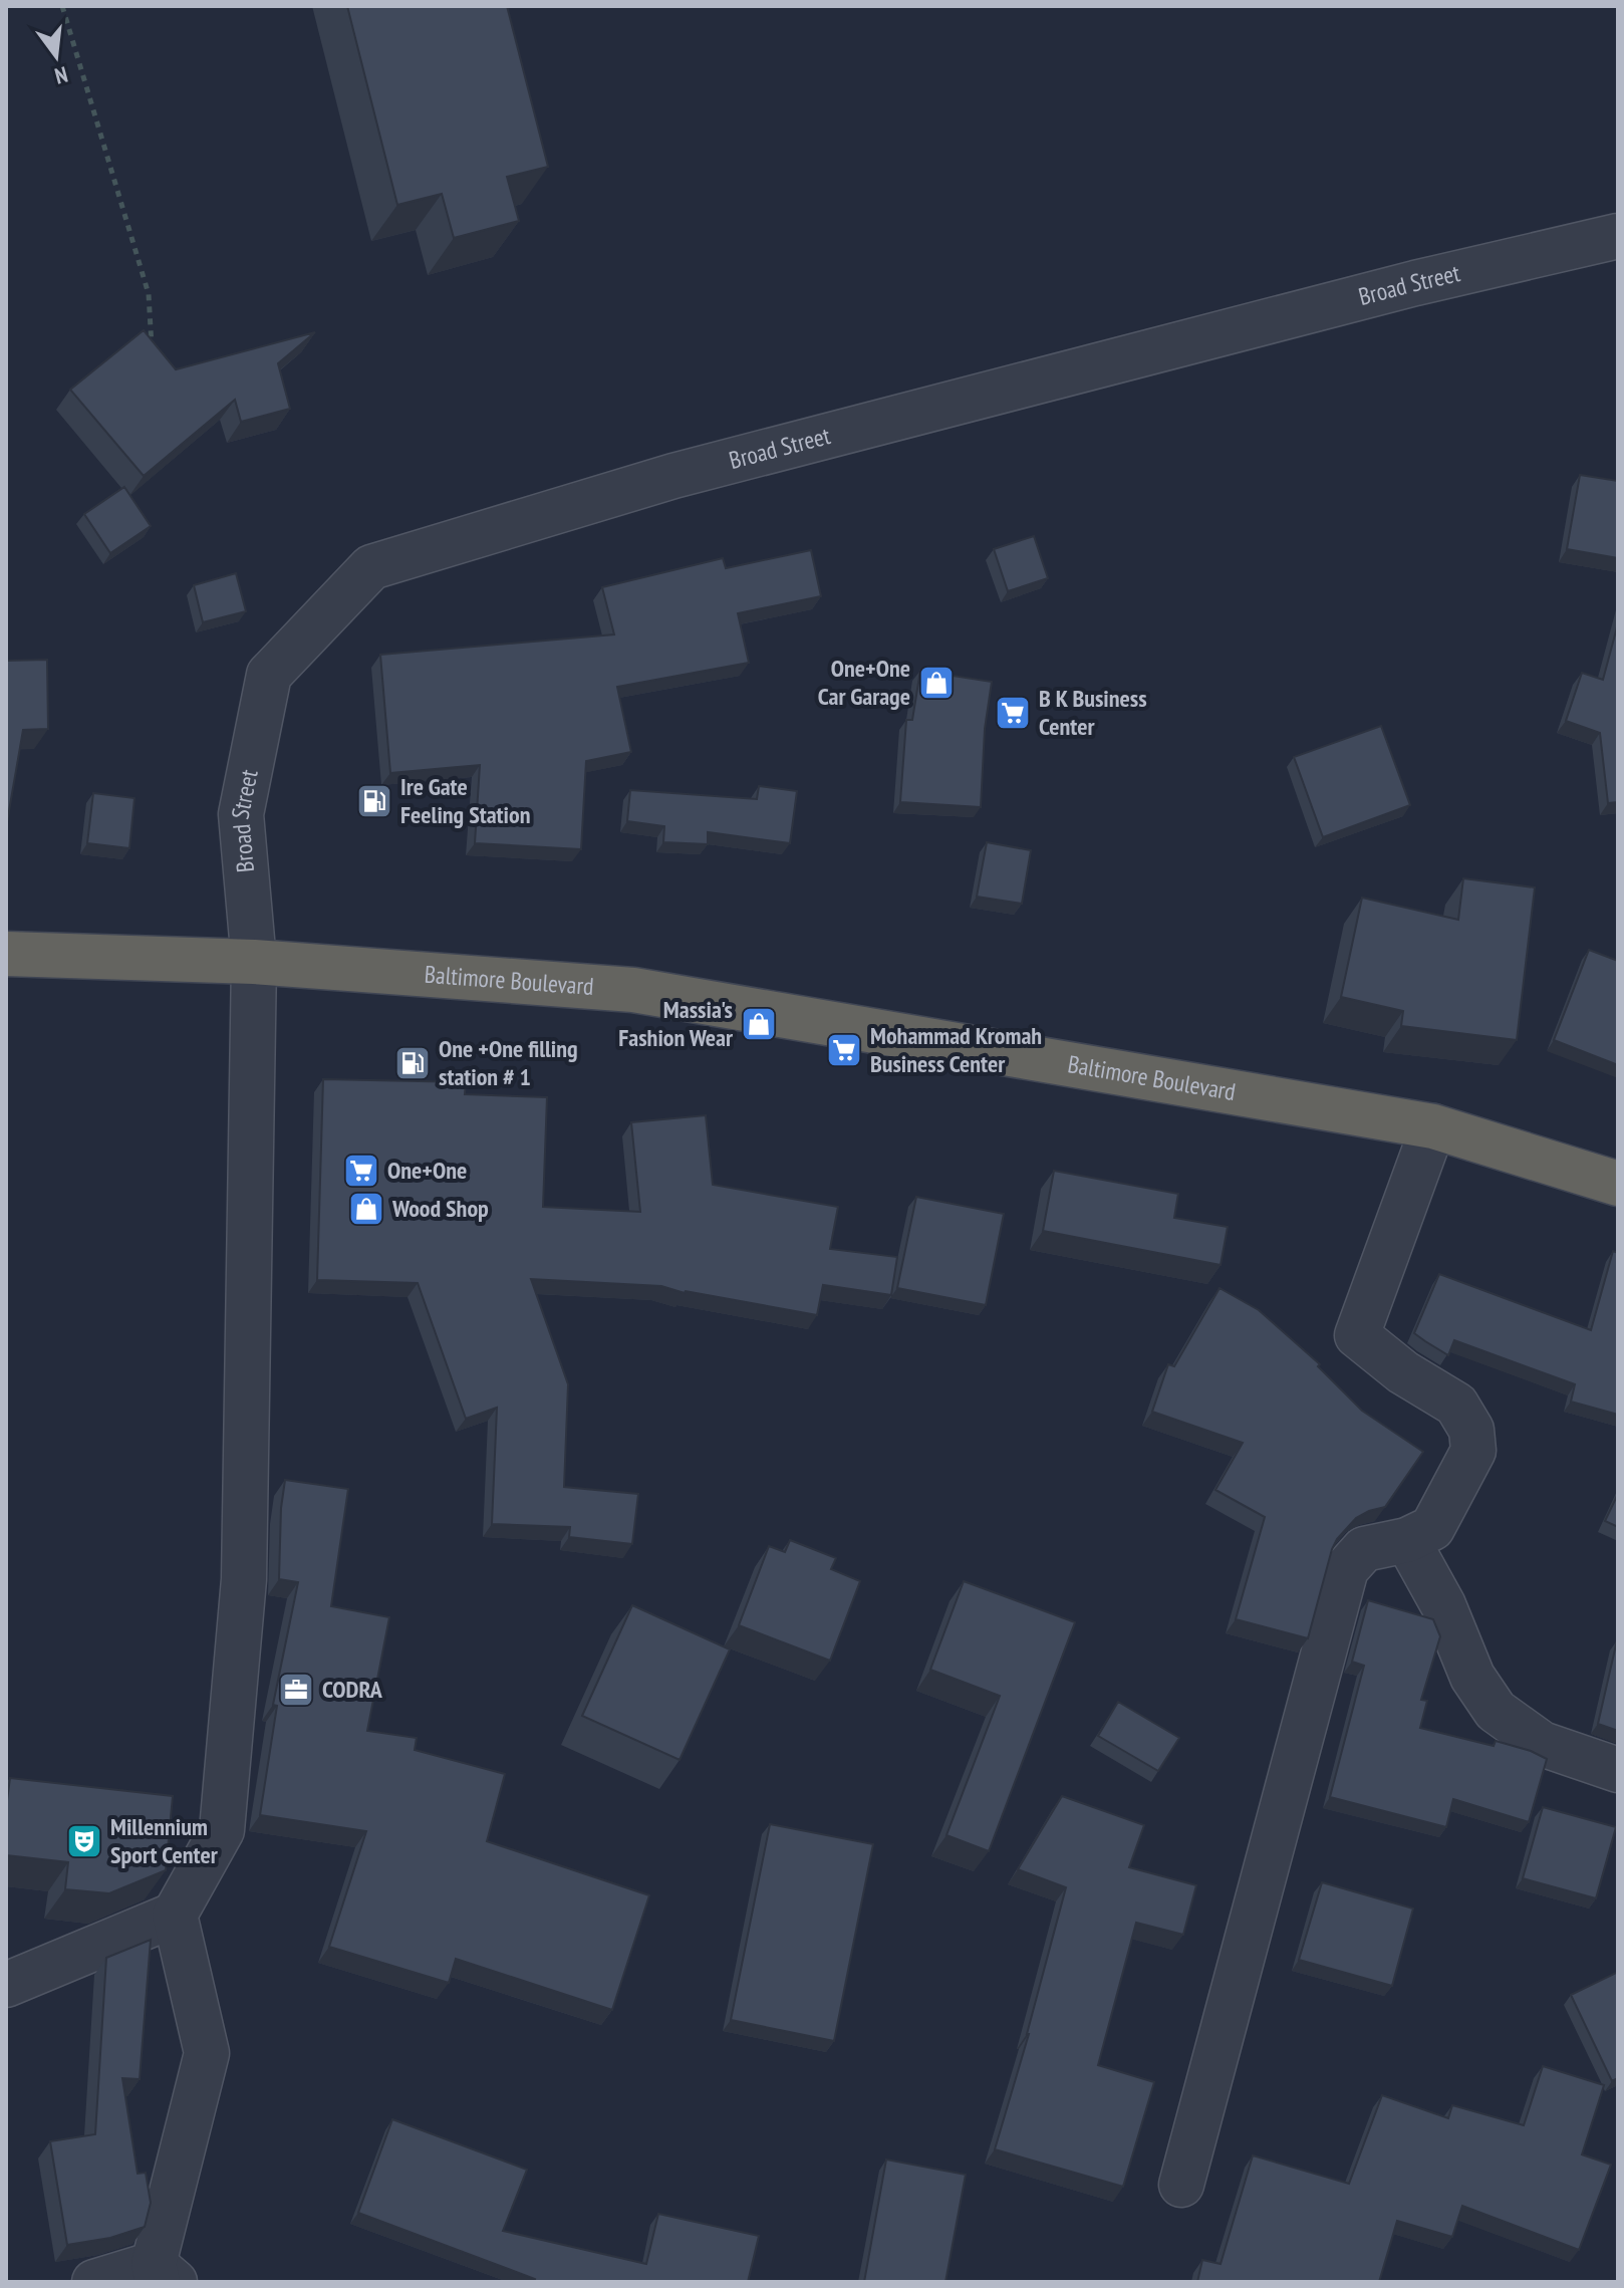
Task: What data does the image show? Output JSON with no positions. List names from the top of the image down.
{
  "streets": {
    "highway": ["Baltimore Boulevard"],
    "street": ["Broad Street"]
  },
  "crossings": [
    ["Broad Street", "Baltimore Boulevard"]
  ],
  "places": {
    "shop": ["One+One Car Garage", "Massia's Fashion Wear", "Wood Shop"],
    "supermarket": ["B K Business Center", "Mohammad Kromah Business Center", "One+One"],
    "fuel station": ["Ire Gate Feeling Station", "One +One filling station # 1"],
    "office": ["CODRA"],
    "theatre": ["Millennium Sport Center"]
  },
  "north": "bottom"
}
